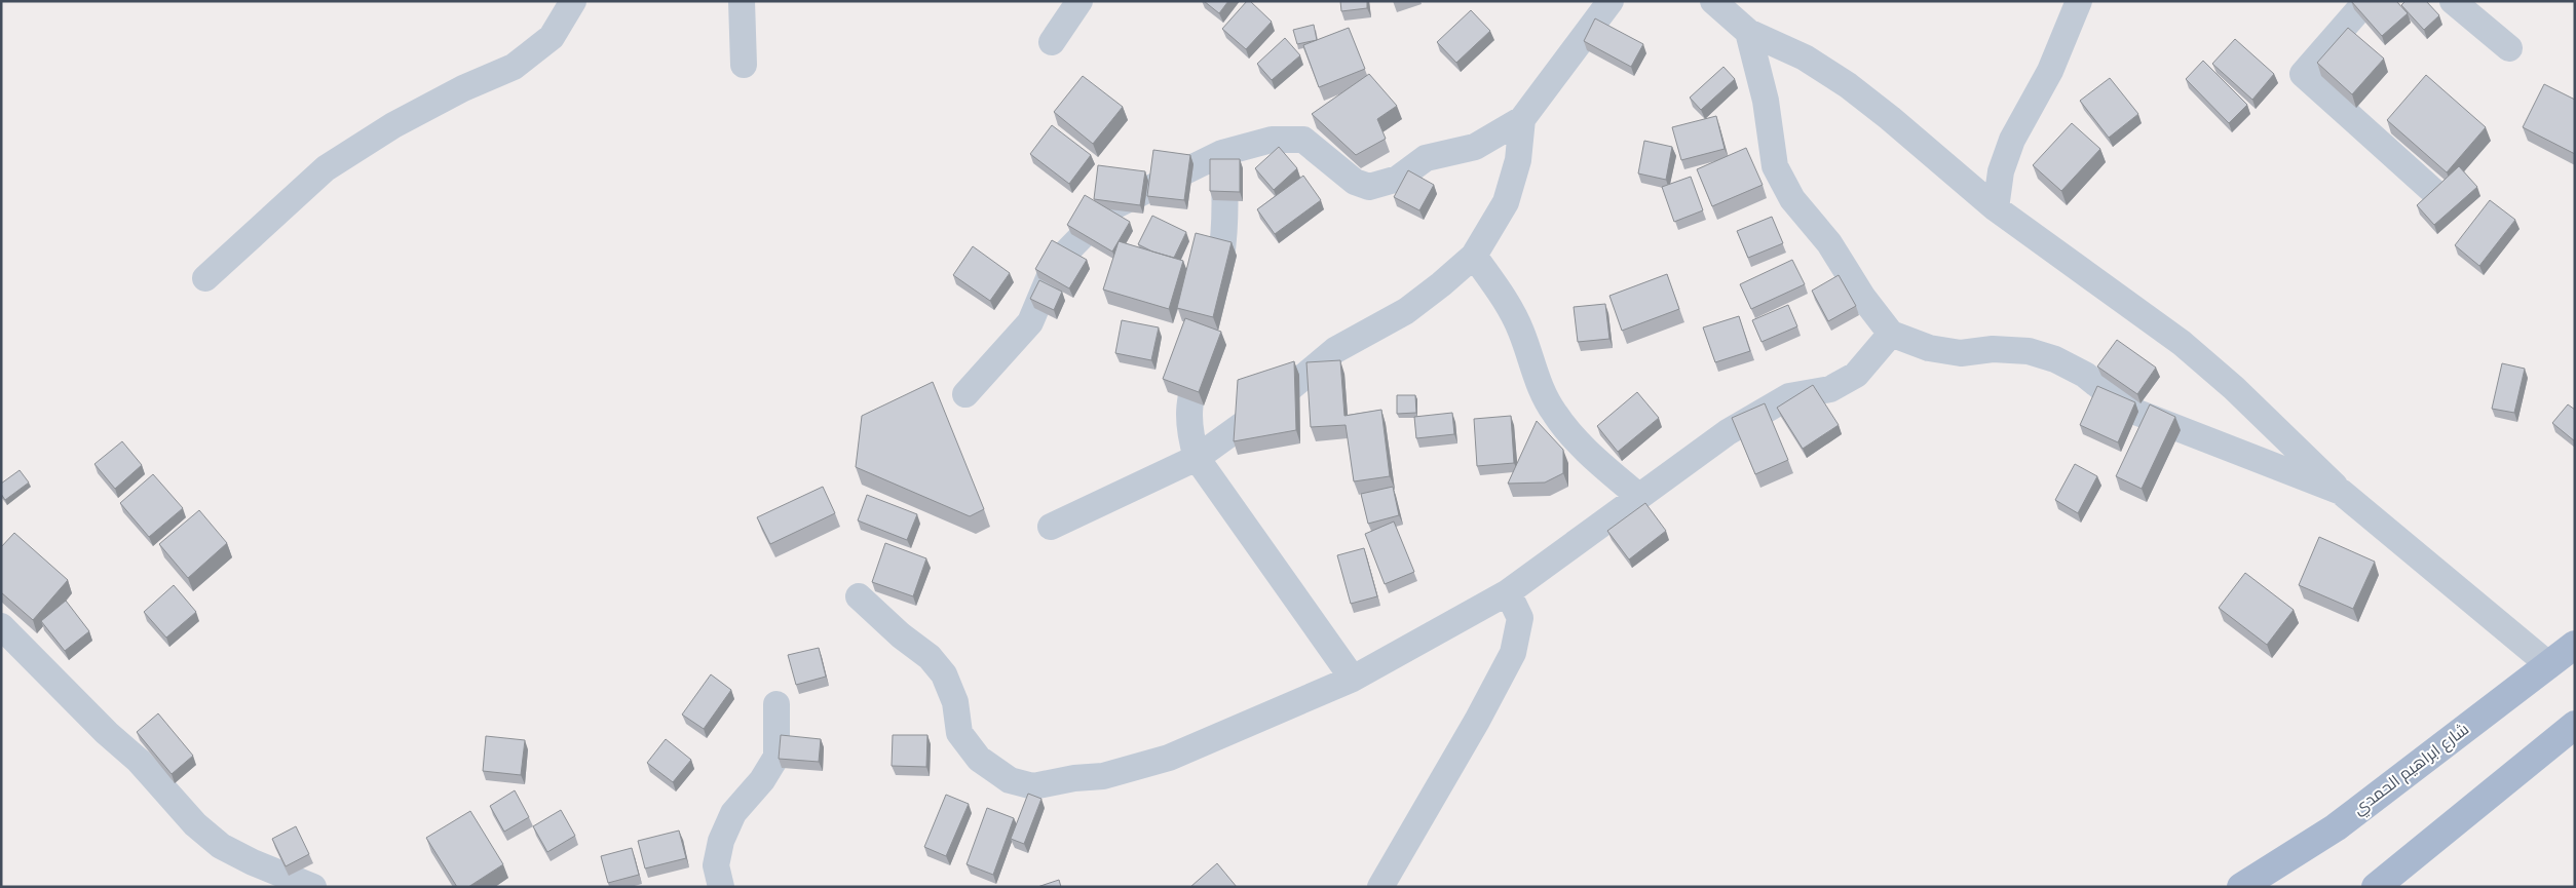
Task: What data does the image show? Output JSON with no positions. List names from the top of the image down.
{
  "streets": {
    "main road": ["شارع ابراهيم الحمدي"]
  }
}
